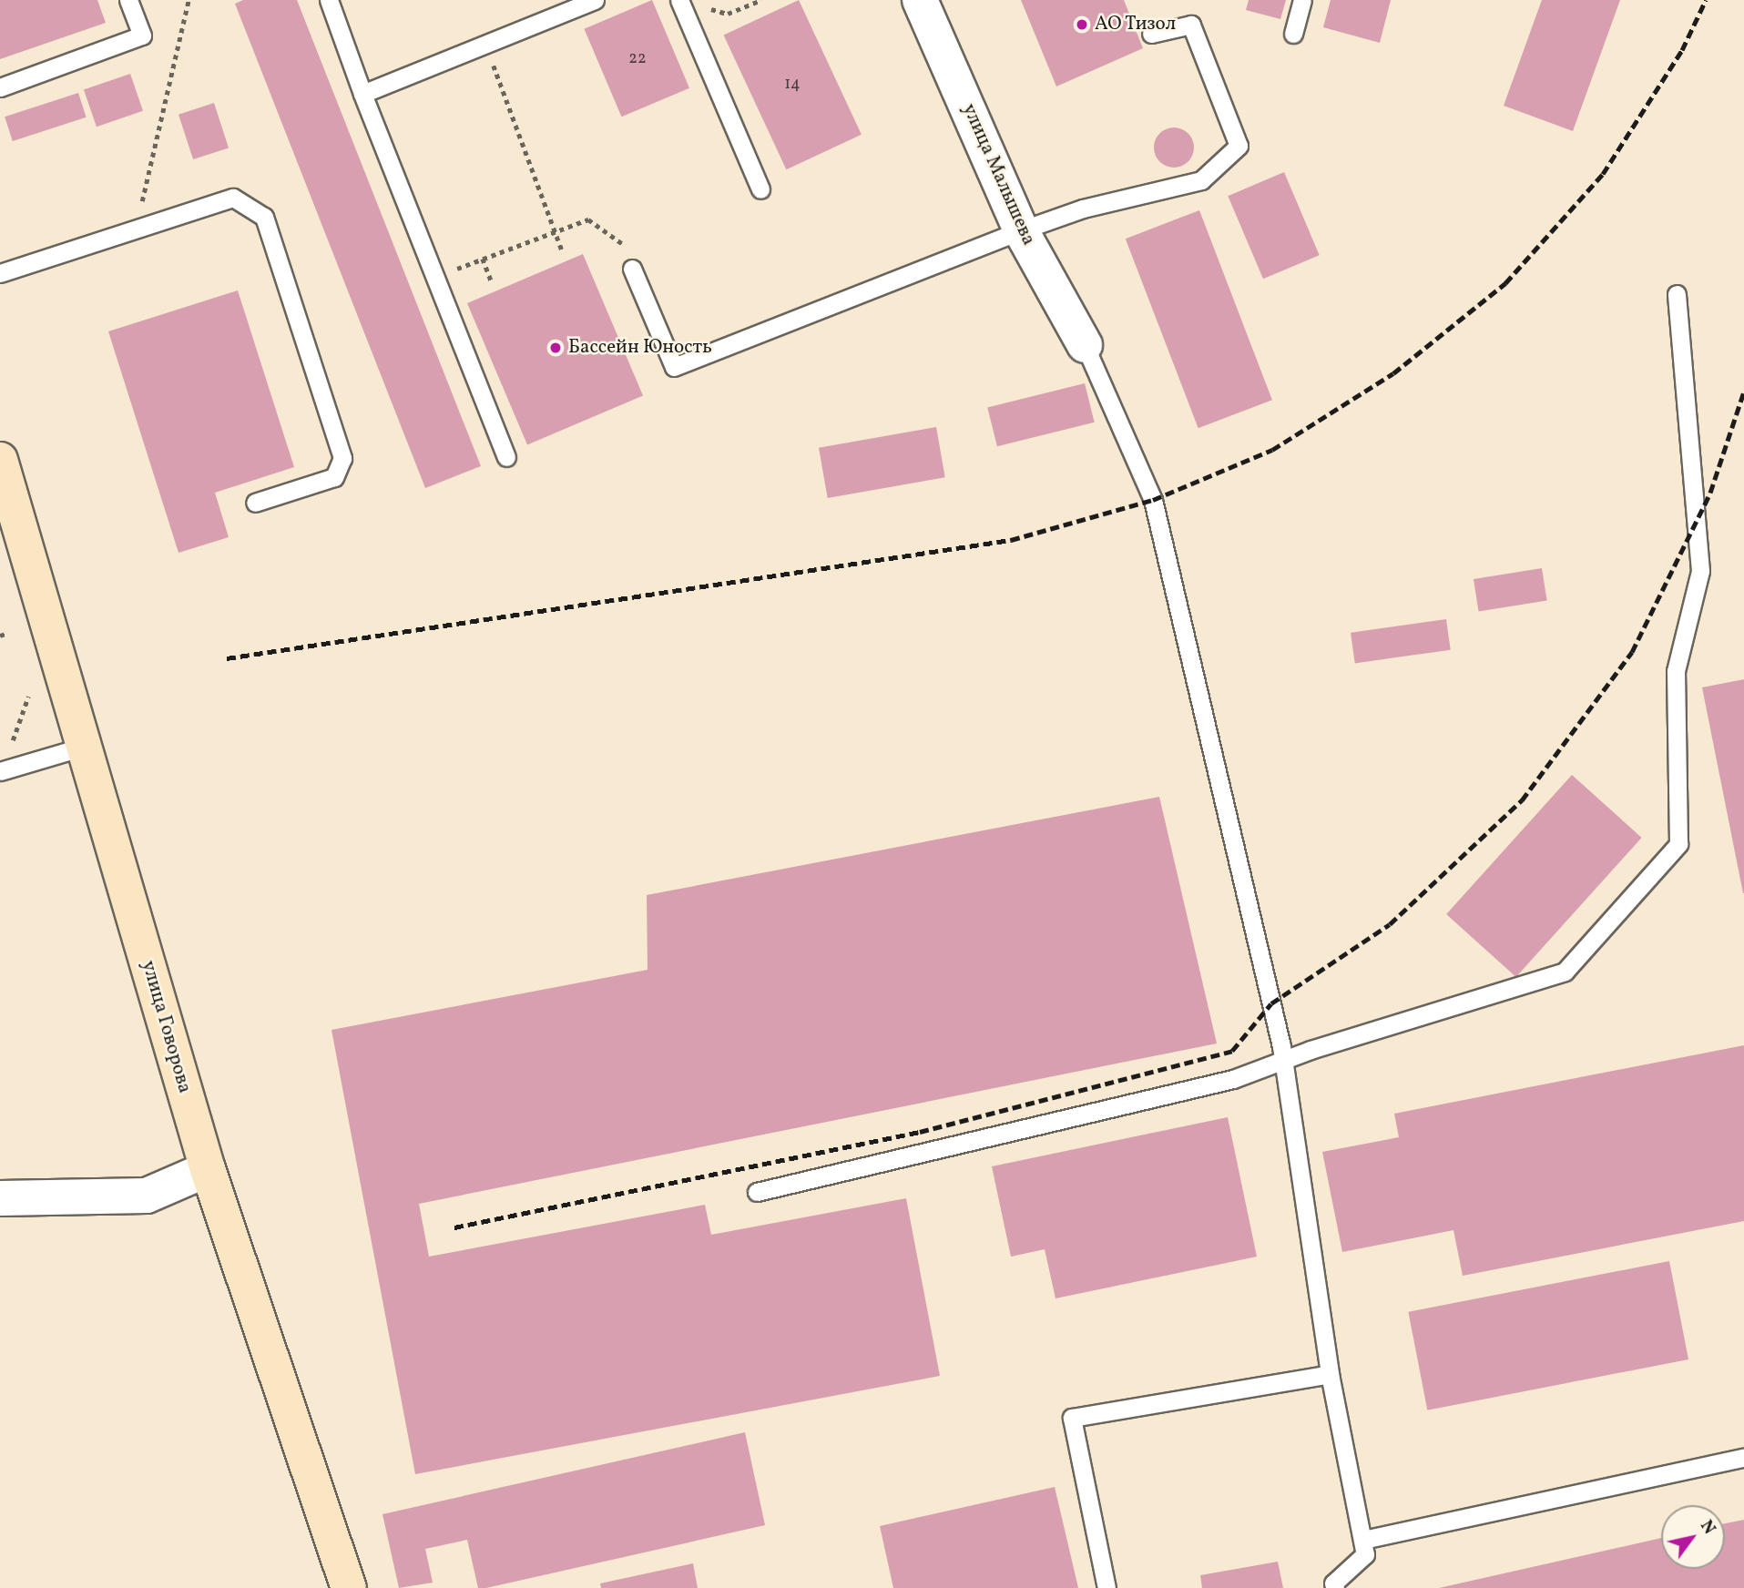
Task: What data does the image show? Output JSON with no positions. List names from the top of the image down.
{
  "streets": {
    "main road": ["улица Говорова"],
    "street": ["улица Малышева"]
  },
  "places": ["АО Тизол", "Бассейн Юность"],
  "house_numbers": ["22", "14"],
  "north": "top right"
}
